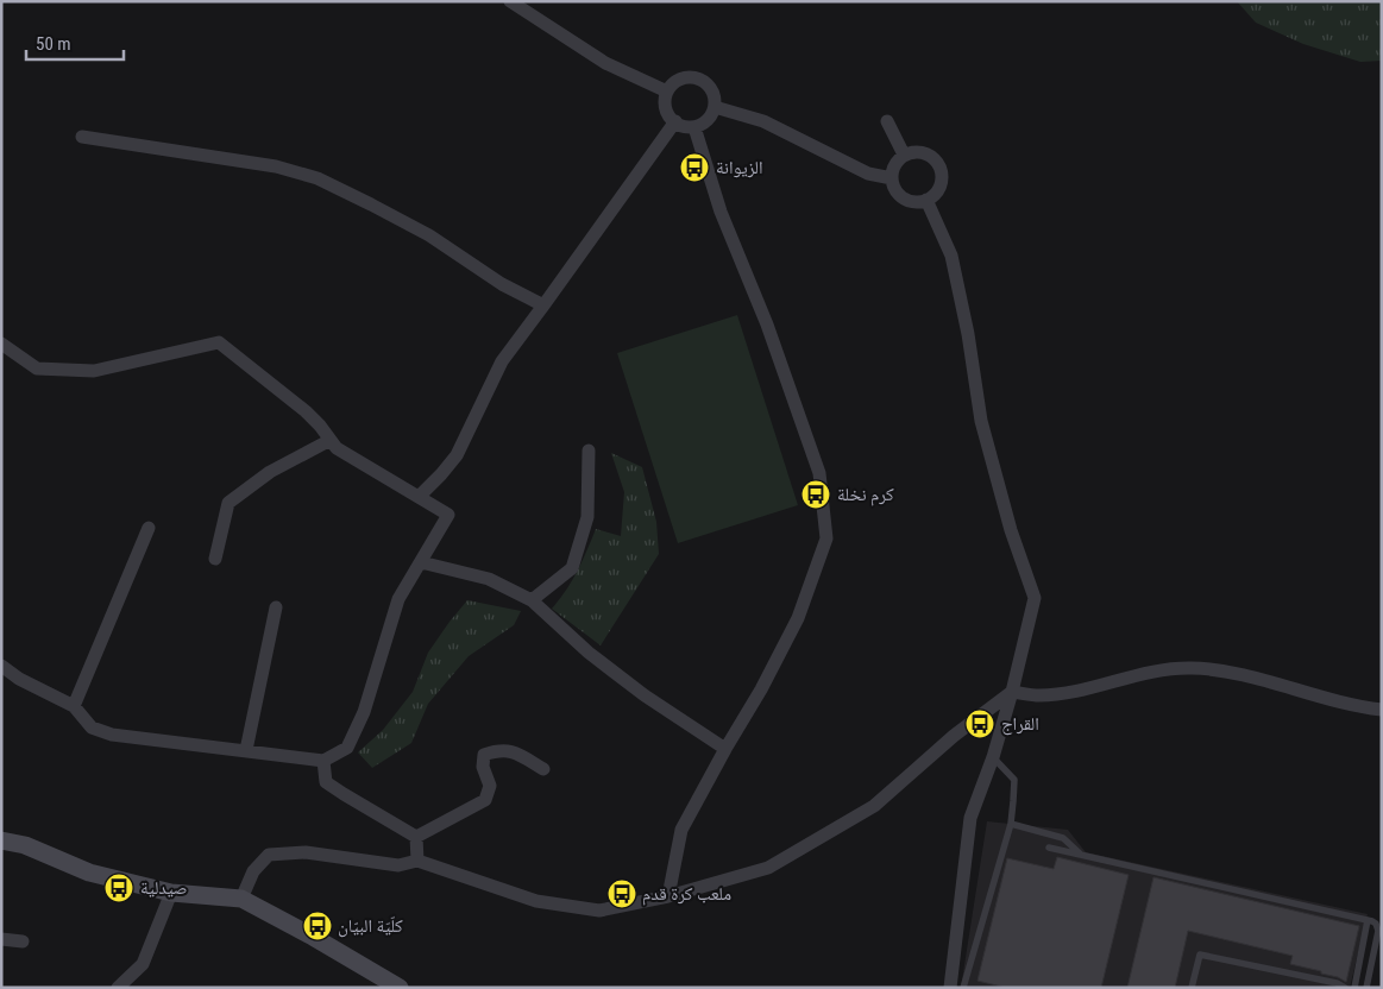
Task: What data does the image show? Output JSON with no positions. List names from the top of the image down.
{
  "places": {
    "bus stop": [
      "الزيوانة",
      "كرم نخلة",
      "القراج",
      "صيدلية",
      "ملعب كرة قدم",
      "كلّيّة البيّان"
    ]
  },
  "scale_bar": "50 m"
}
